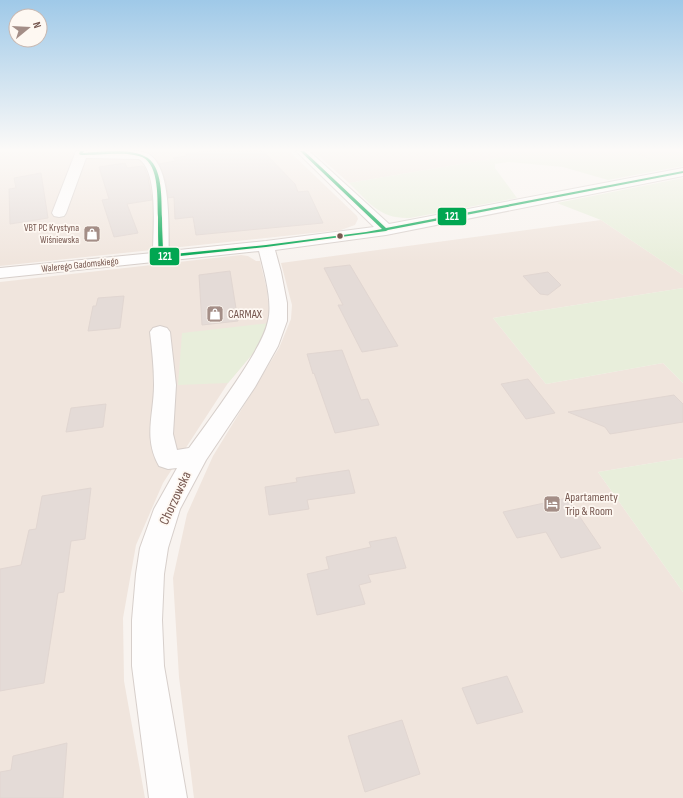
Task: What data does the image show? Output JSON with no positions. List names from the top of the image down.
{
  "streets": {
    "street": ["Walerego Gadomskiego", "Chorzowska"]
  },
  "crossings": [
    ["Walerego Gadomskiego", "Chorzowska"]
  ],
  "places": {
    "shop": ["VBT PC Krystyna Wiśniewska", "CARMAX"],
    "hotel": ["Apartamenty Trip & Room"]
  },
  "lines": ["transit line 121"],
  "north": "right"
}
